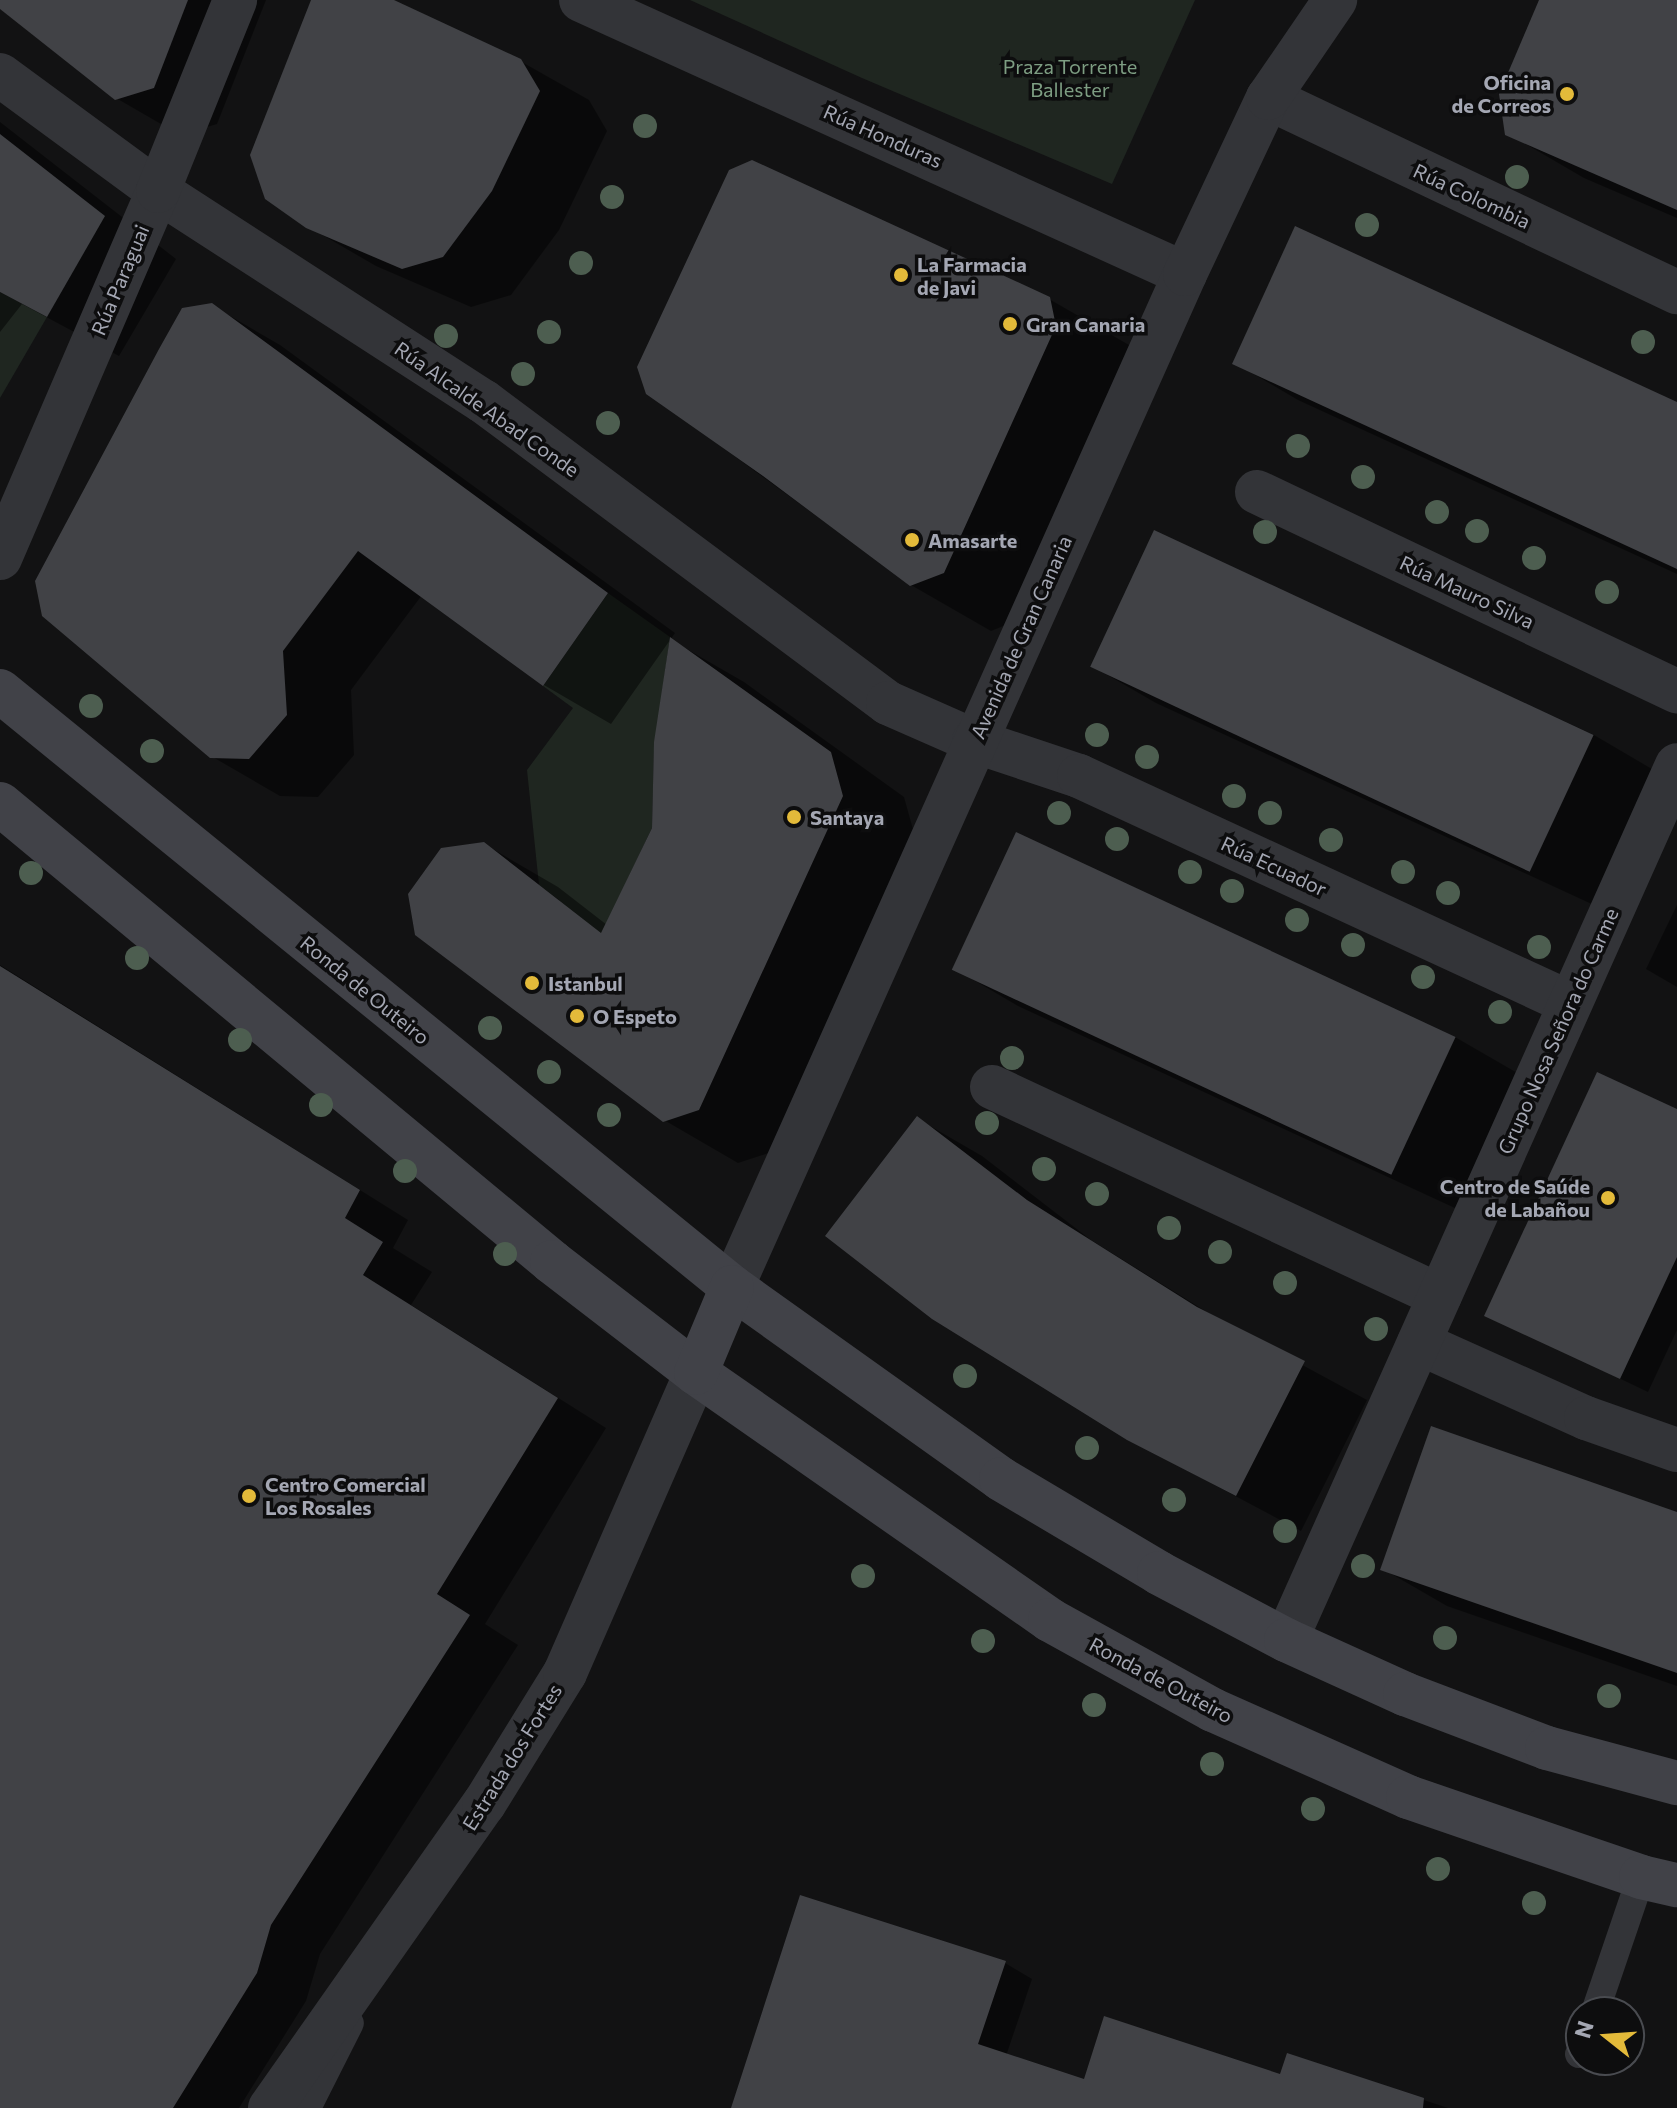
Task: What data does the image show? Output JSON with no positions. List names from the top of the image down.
{
  "streets": {
    "street": [
      "Rúa Honduras",
      "Rúa Colombia",
      "Rúa Paraguai",
      "Rúa Alcalde Abad Conde",
      "Rúa Mauro Silva",
      "Avenida de Gran Canaria",
      "Rúa Ecuador",
      "Ronda de Outeiro",
      "Grupo Nosa Señora do Carme",
      "Estrada dos Fortes"
    ]
  },
  "crossings": [
    ["Rúa Honduras", "Avenida de Gran Canaria"],
    ["Rúa Colombia", "Avenida de Gran Canaria"],
    ["Rúa Paraguai", "Rúa Alcalde Abad Conde"],
    ["Rúa Alcalde Abad Conde", "Avenida de Gran Canaria"],
    ["Rúa Alcalde Abad Conde", "Rúa Ecuador"],
    ["Avenida de Gran Canaria", "Rúa Ecuador"],
    ["Avenida de Gran Canaria", "Ronda de Outeiro"],
    ["Rúa Ecuador", "Grupo Nosa Señora do Carme"],
    ["Ronda de Outeiro", "Grupo Nosa Señora do Carme"],
    ["Ronda de Outeiro", "Estrada dos Fortes"]
  ],
  "parks": ["Praza Torrente Ballester"],
  "places": [
    "Oficina de Correos",
    "La Farmacia de Javi",
    "Gran Canaria",
    "Amasarte",
    "Santaya",
    "Istanbul",
    "O Espeto",
    "Centro de Saúde de Labañou",
    "Centro Comercial Los Rosales"
  ],
  "north": "left"
}
